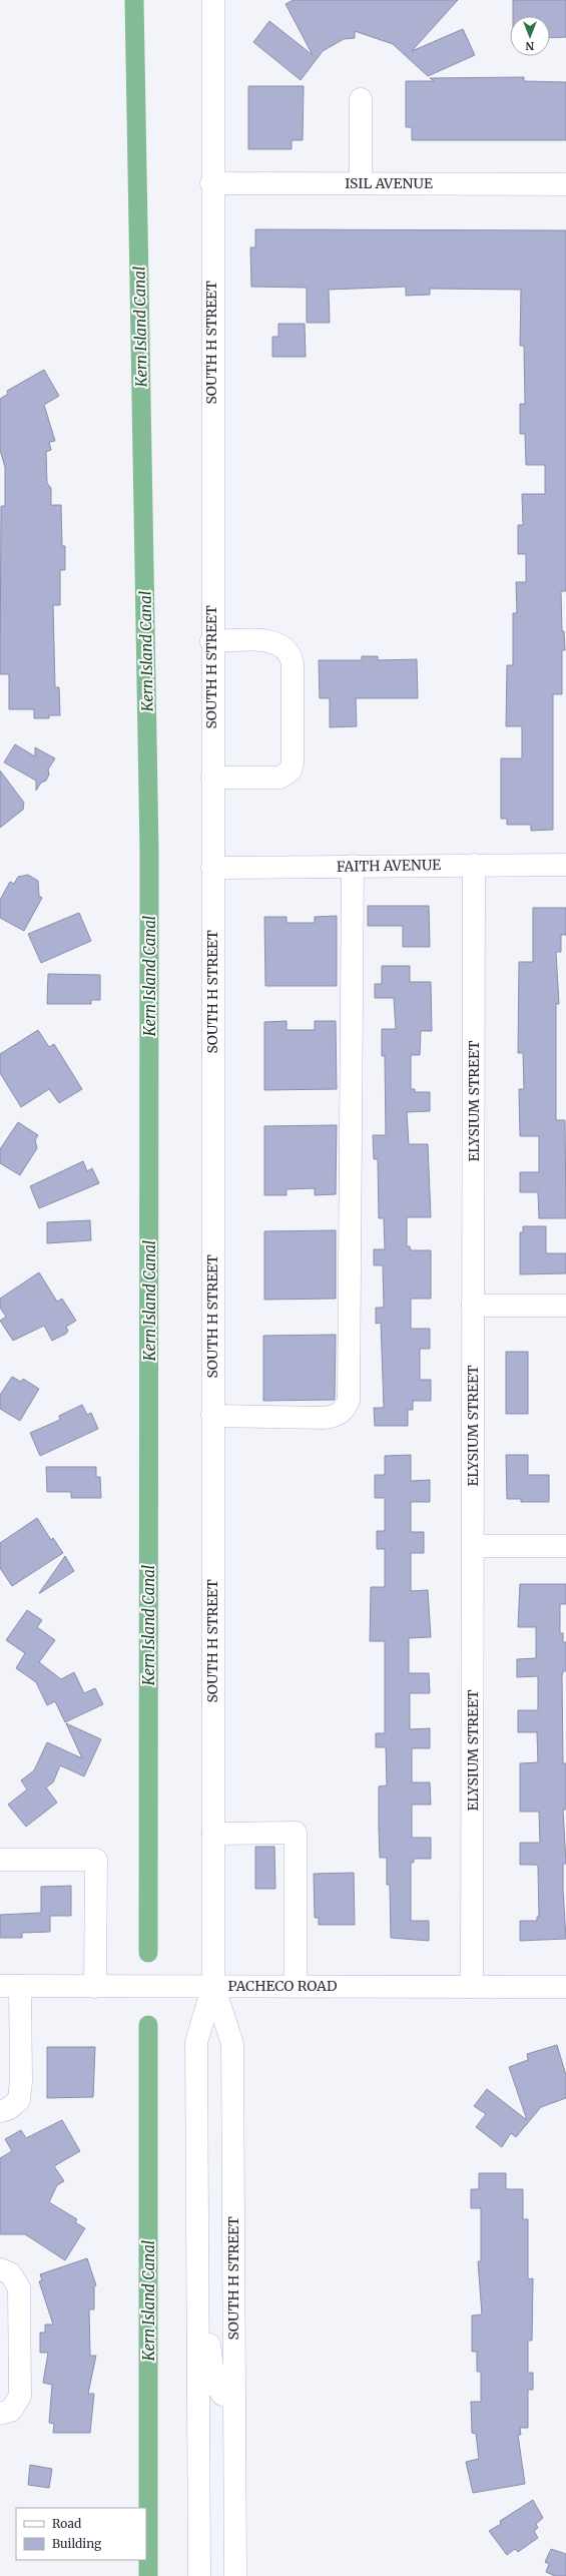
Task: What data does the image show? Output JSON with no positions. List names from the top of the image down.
{
  "streets": {
    "street": [
      "ISIL AVENUE",
      "SOUTH H STREET",
      "FAITH AVENUE",
      "ELYSIUM STREET",
      "PACHECO ROAD"
    ]
  },
  "crossings": [
    ["ISIL AVENUE", "SOUTH H STREET"],
    ["SOUTH H STREET", "FAITH AVENUE"],
    ["SOUTH H STREET", "PACHECO ROAD"],
    ["FAITH AVENUE", "ELYSIUM STREET"],
    ["ELYSIUM STREET", "PACHECO ROAD"]
  ],
  "water": ["Kern Island Canal"],
  "legend": ["Road", "Building"],
  "north": "bottom"
}
